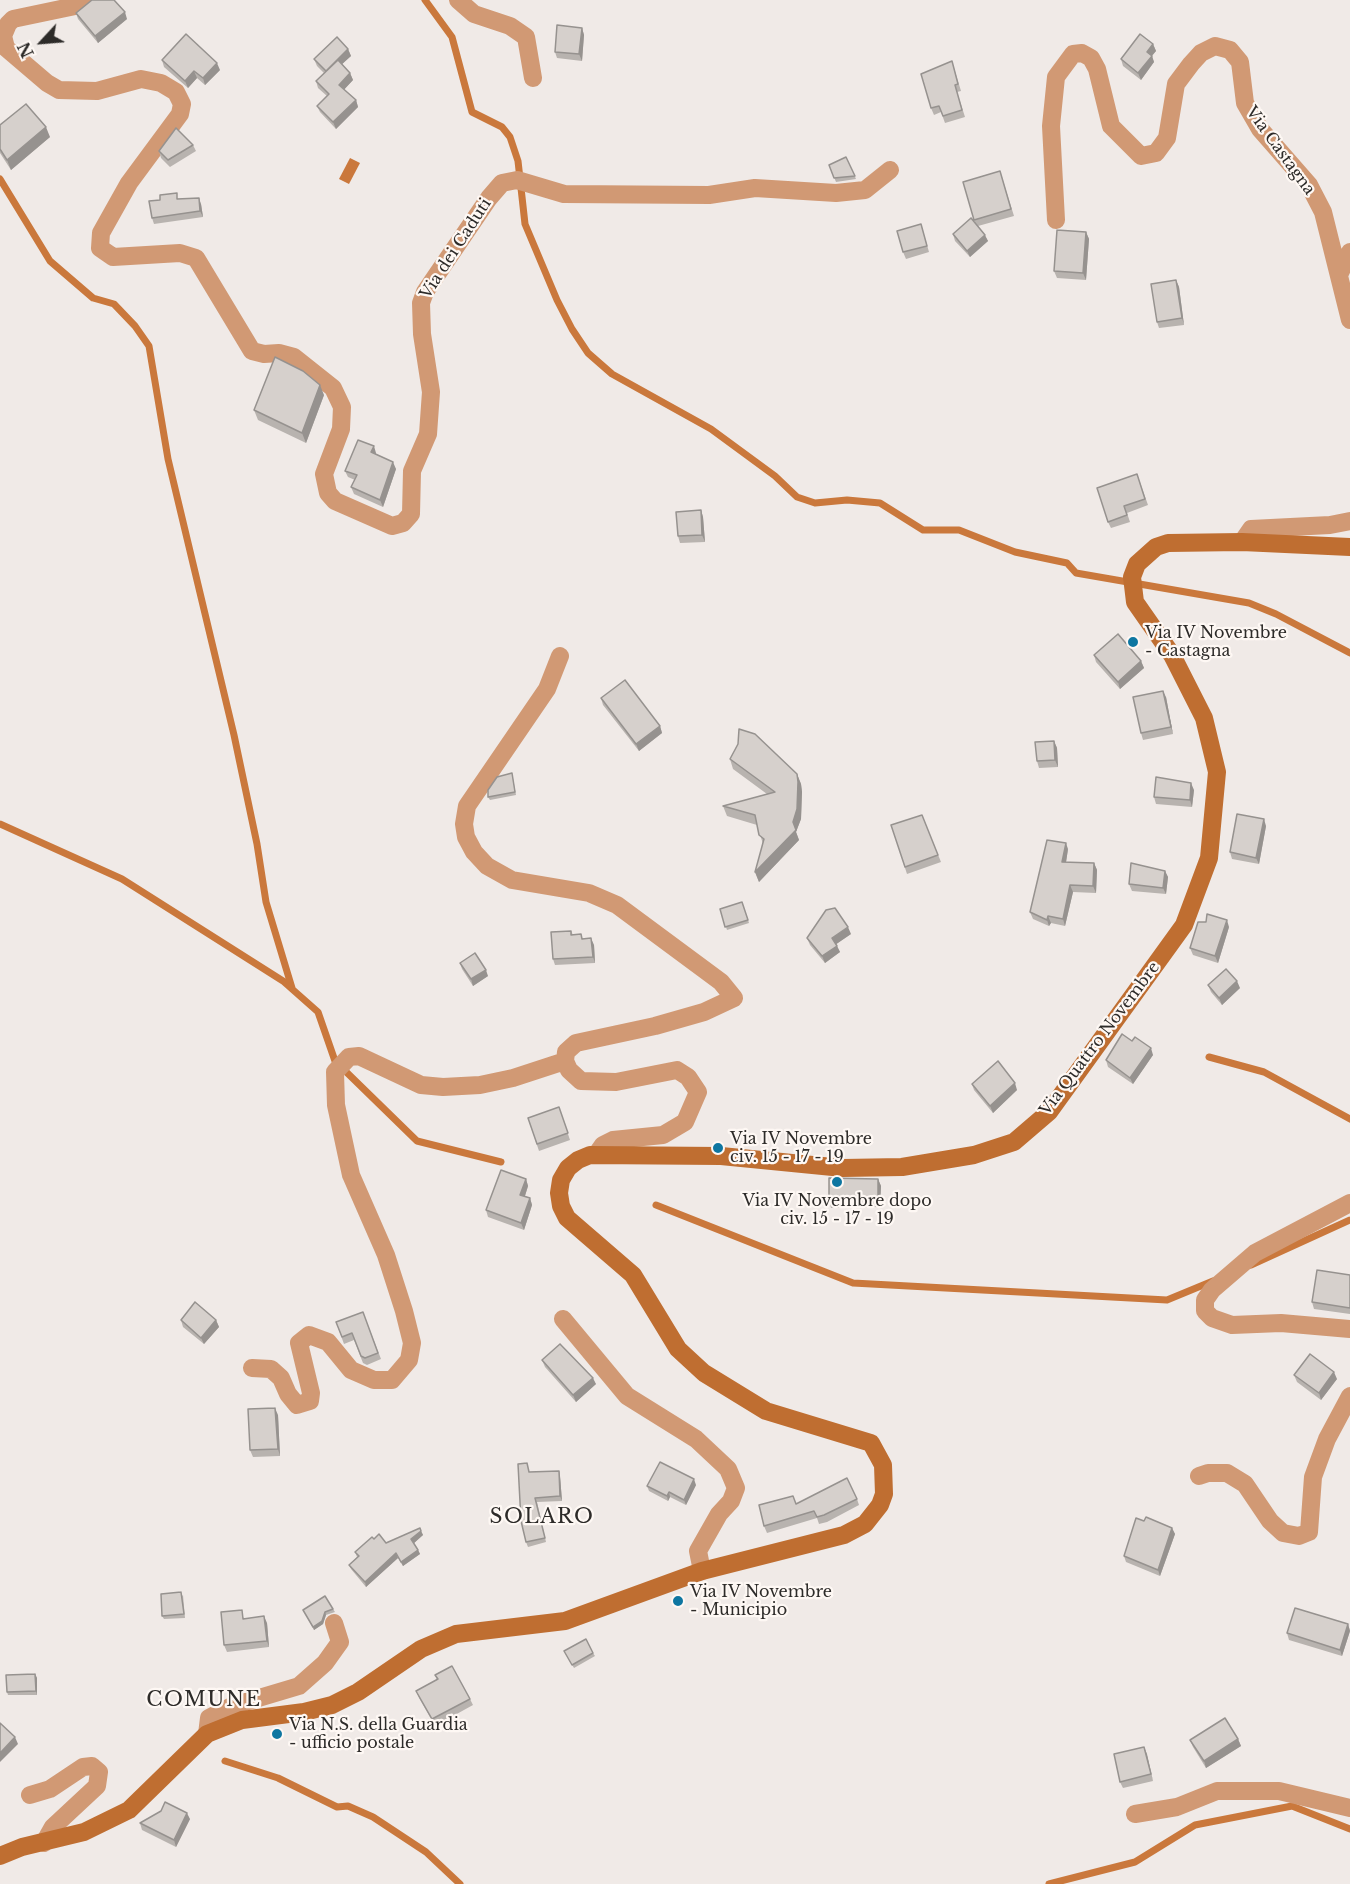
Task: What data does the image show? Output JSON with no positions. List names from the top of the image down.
{
  "streets": {
    "main road": ["Via Quattro Novembre"],
    "street": ["Via Castagna", "Via dei Caduti"]
  },
  "districts": ["SOLARO", "COMUNE"],
  "places": [
    "Via IV Novembre - Castagna",
    "Via IV Novembre civ. 15 - 17 - 19",
    "Via IV Novembre dopo civ. 15 - 17 - 19",
    "Via IV Novembre - Municipio",
    "Via N.S. della Guardia - ufficio postale"
  ],
  "north": "bottom left"
}
